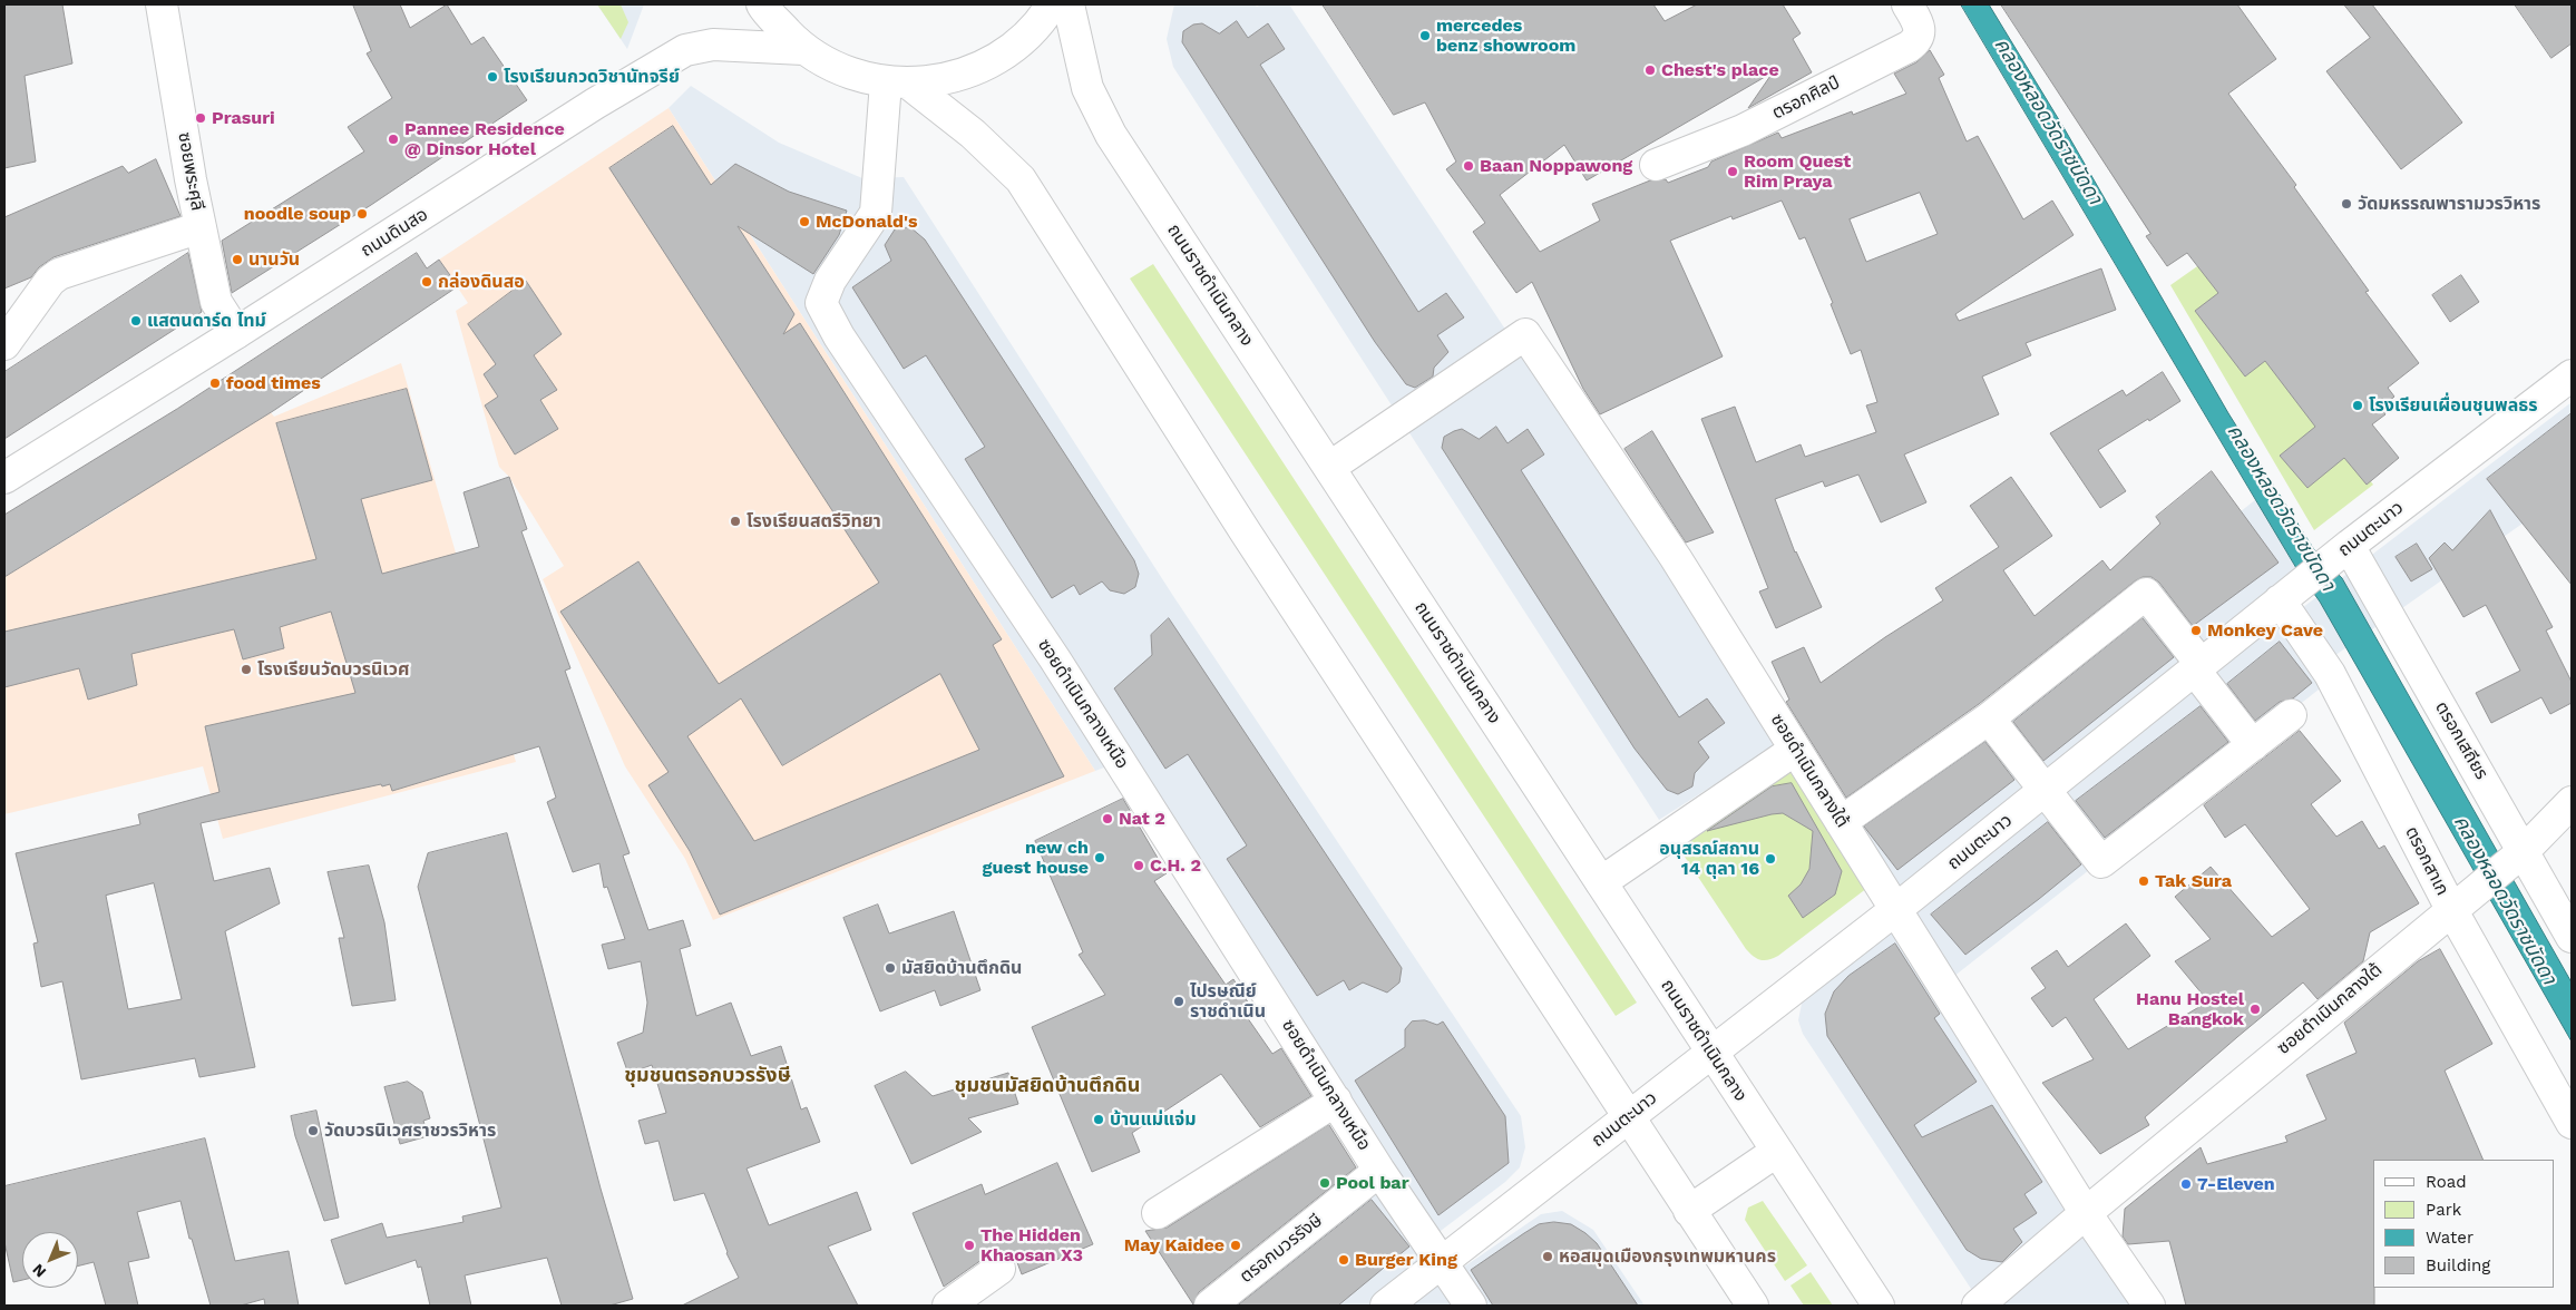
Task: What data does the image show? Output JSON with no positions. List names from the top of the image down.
{
  "streets": {
    "street": [
      "ตรอกศิลป์",
      "ซอยพระศุลี",
      "ถนนดินสอ",
      "ถนนราชดำเนินกลาง",
      "ถนนตะนาว",
      "ซอยดำเนินกลางเหนือ",
      "ตรอกเสถียร",
      "ซอยดำเนินกลางใต้",
      "ตรอกสาเก",
      "ตรอกบวรรังษี"
    ]
  },
  "crossings": [
    ["ซอยพระศุลี", "ถนนดินสอ"],
    ["ถนนราชดำเนินกลาง", "ถนนตะนาว"],
    ["ถนนราชดำเนินกลาง", "ซอยดำเนินกลางใต้"],
    ["ถนนตะนาว", "ซอยดำเนินกลางเหนือ"],
    ["ถนนตะนาว", "ตรอกเสถียร"],
    ["ถนนตะนาว", "ซอยดำเนินกลางใต้"],
    ["ถนนตะนาว", "ตรอกสาเก"],
    ["ซอยดำเนินกลางเหนือ", "ตรอกบวรรังษี"],
    ["ตรอกเสถียร", "ซอยดำเนินกลางใต้"],
    ["ซอยดำเนินกลางใต้", "ตรอกสาเก"]
  ],
  "districts": ["ชุมชนตรอกบวรรังษี", "ชุมชนมัสยิดบ้านตึกดิน"],
  "water": ["คลองหลอดวัดราชนัดดา"],
  "places": [
    "mercedes benz showroom",
    "Chest's place",
    "โรงเรียนกวดวิชานัทจรีย์",
    "Prasuri",
    "Pannee Residence @ Dinsor Hotel",
    "Baan Noppawong",
    "Room Quest Rim Praya",
    "วัดมหรรณพารามวรวิหาร",
    "noodle soup",
    "McDonald's",
    "นานวัน",
    "กล่องดินสอ",
    "แสตนดาร์ด ไทม์",
    "food times",
    "โรงเรียนเผื่อนชุนพลธร",
    "โรงเรียนสตรีวิทยา",
    "Monkey Cave",
    "โรงเรียนวัดบวรนิเวศ",
    "Nat 2",
    "new ch guest house",
    "อนุสรณ์สถาน 14 ตุลา 16",
    "C.H. 2",
    "Tak Sura",
    "มัสยิดบ้านตึกดิน",
    "ไปรษณีย์ ราชดำเนิน",
    "Hanu Hostel Bangkok",
    "บ้านแม่แจ่ม",
    "วัดบวรนิเวศราชวรวิหาร",
    "Pool bar",
    "7-Eleven",
    "The Hidden Khaosan X3",
    "May Kaidee",
    "หอสมุดเมืองกรุงเทพมหานคร",
    "Burger King"
  ],
  "legend": [
    "Road",
    "Park",
    "Water",
    "Building"
  ],
  "north": "bottom left"
}
